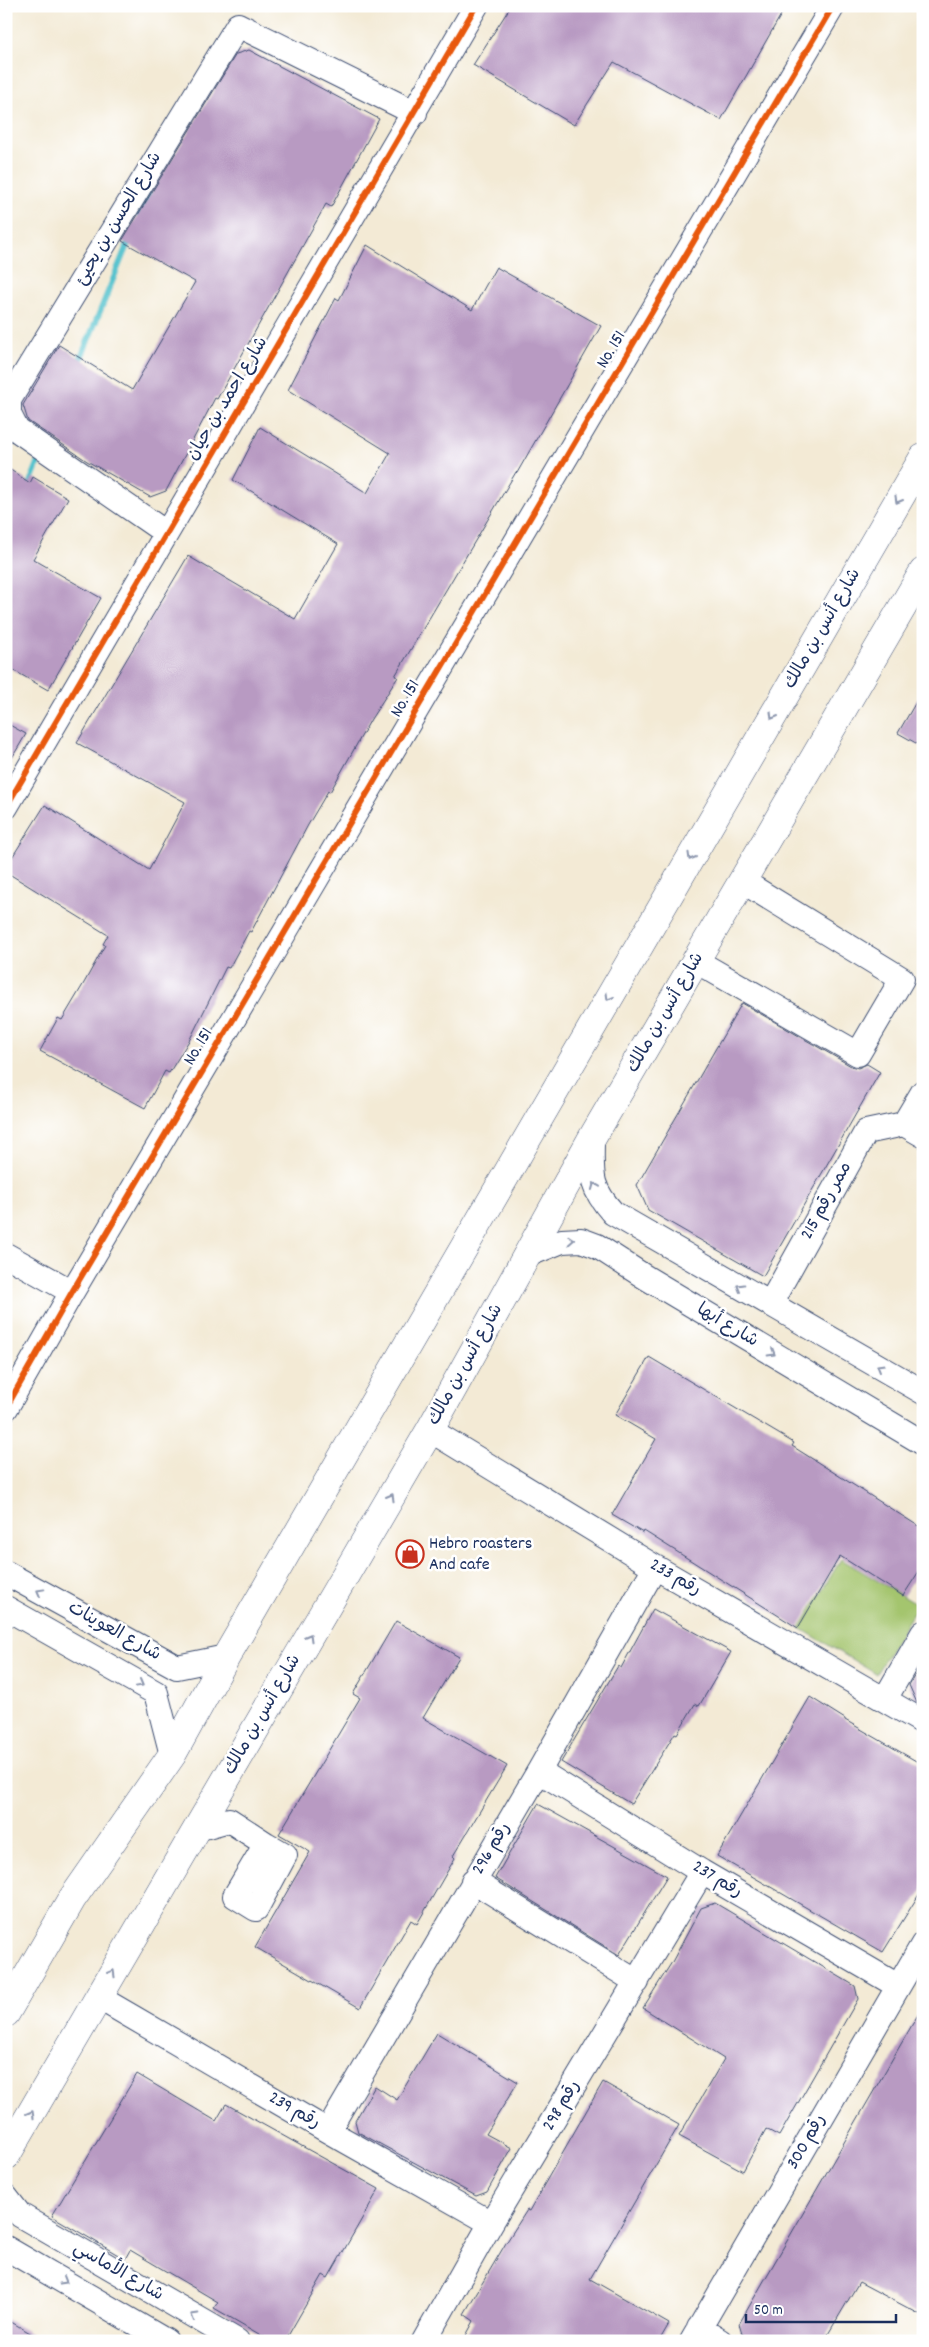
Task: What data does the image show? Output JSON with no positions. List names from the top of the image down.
{
  "streets": {
    "main road": ["شارع أنس بن مالك"],
    "street": [
      "شارع الحسن بن يحيئ",
      "No. 151",
      "شارع احمد بن حيان",
      "ممر رقم 215",
      "شارع أبها",
      "رقم 233",
      "شارع العوينات",
      "رقم 296",
      "رقم 237",
      "رقم 298",
      "رقم 239",
      "رقم 300",
      "شارع الأماسي"
    ]
  },
  "crossings": [
    ["شارع الحسن بن يحيئ", "شارع احمد بن حيان"],
    ["شارع أنس بن مالك", "شارع أبها"],
    ["شارع أنس بن مالك", "رقم 233"],
    ["شارع أنس بن مالك", "شارع العوينات"],
    ["شارع أنس بن مالك", "رقم 239"],
    ["رقم 233", "رقم 296"],
    ["رقم 296", "رقم 237"],
    ["رقم 296", "رقم 239"],
    ["رقم 237", "رقم 298"],
    ["رقم 237", "رقم 300"],
    ["رقم 298", "رقم 239"]
  ],
  "places": {
    "shop": ["Hebro roasters And cafe"]
  },
  "scale_bar": "50 m"
}
